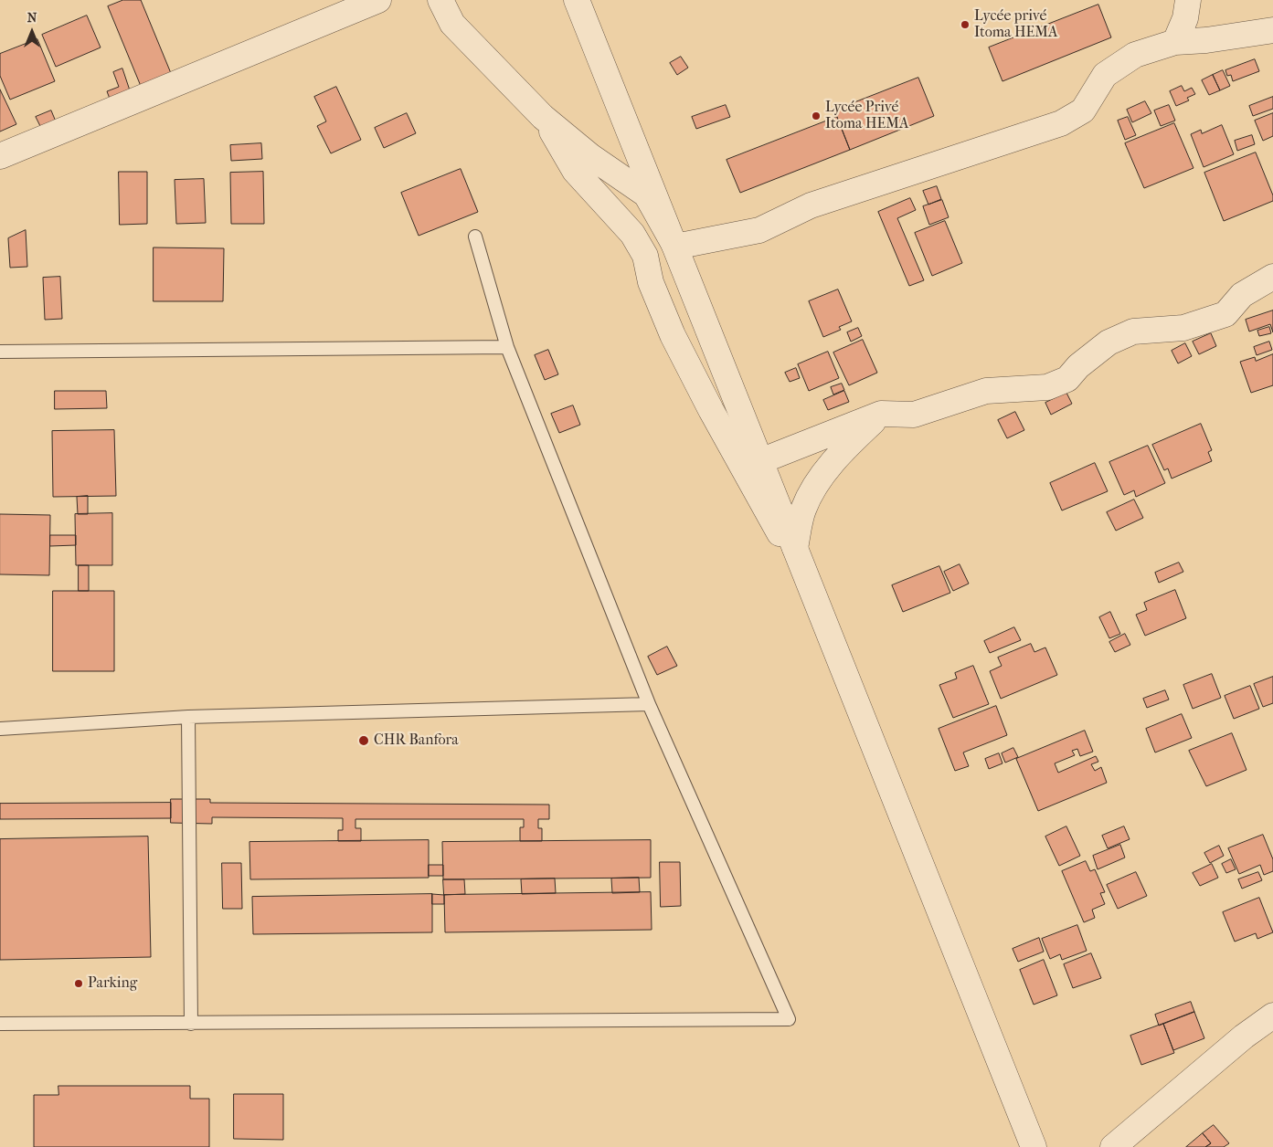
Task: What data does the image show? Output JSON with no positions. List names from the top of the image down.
{
  "places": [
    "Lycée privé Itoma HEMA",
    "Lycée Privé Itoma HEMA",
    "CHR Banfora",
    "Parking"
  ],
  "north": "top"
}
